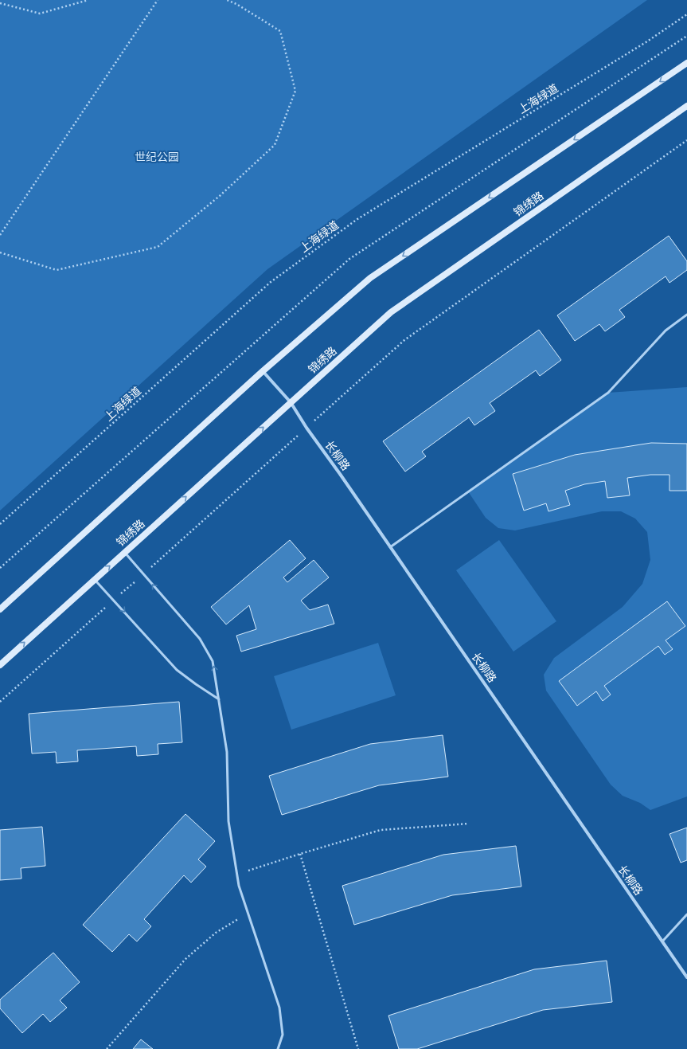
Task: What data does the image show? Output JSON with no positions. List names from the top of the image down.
{
  "streets": {
    "main road": ["锦绣路"],
    "street": ["长柳路"],
    "path": ["上海绿道"]
  },
  "crossings": [
    ["锦绣路", "长柳路"]
  ],
  "parks": ["世纪公园"]
}
